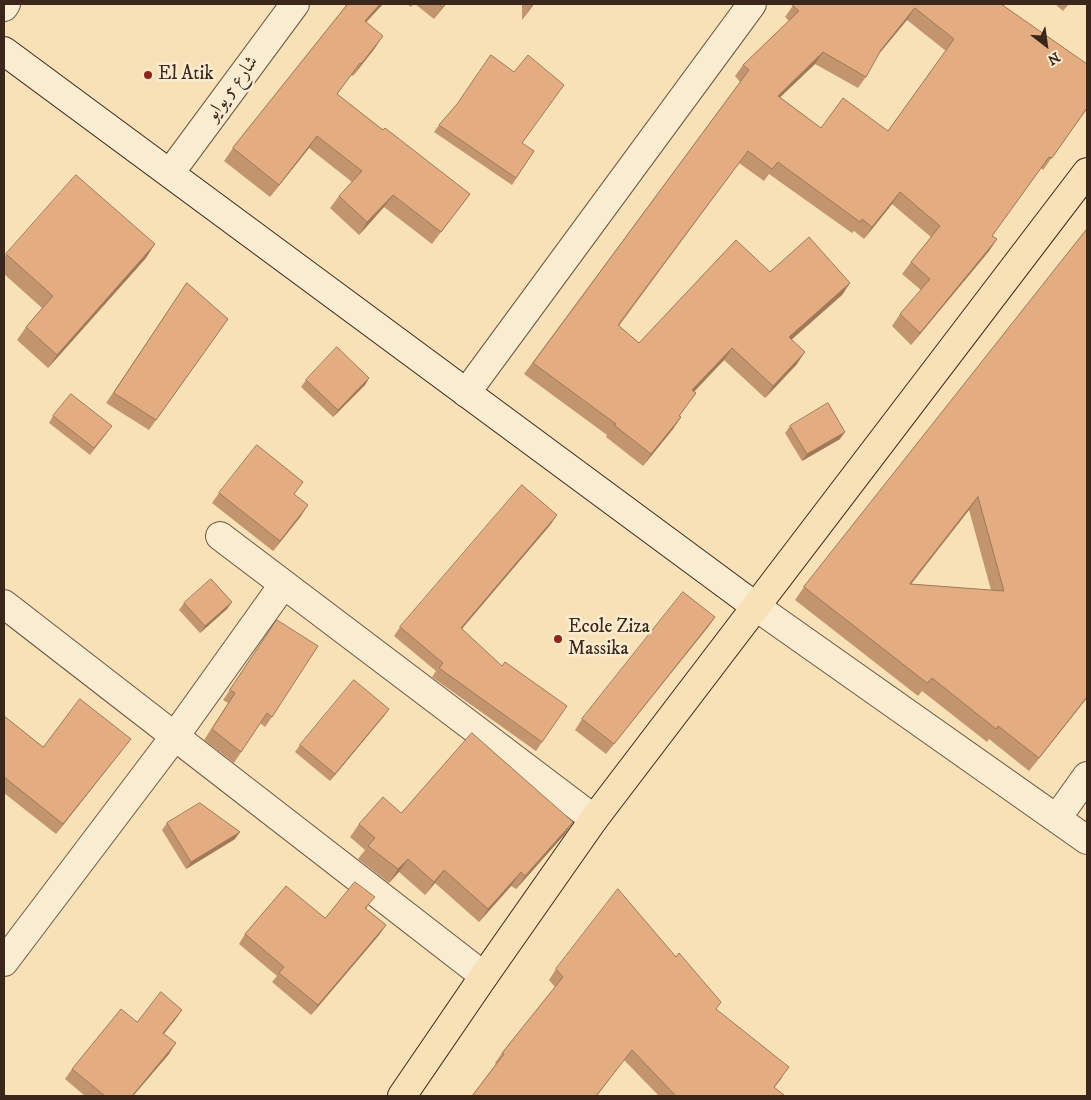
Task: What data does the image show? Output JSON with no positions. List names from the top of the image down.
{
  "streets": {
    "street": ["شارع 5 يوايو"]
  },
  "places": ["El Atik", "Ecole Ziza Massika"],
  "north": "bottom right"
}
